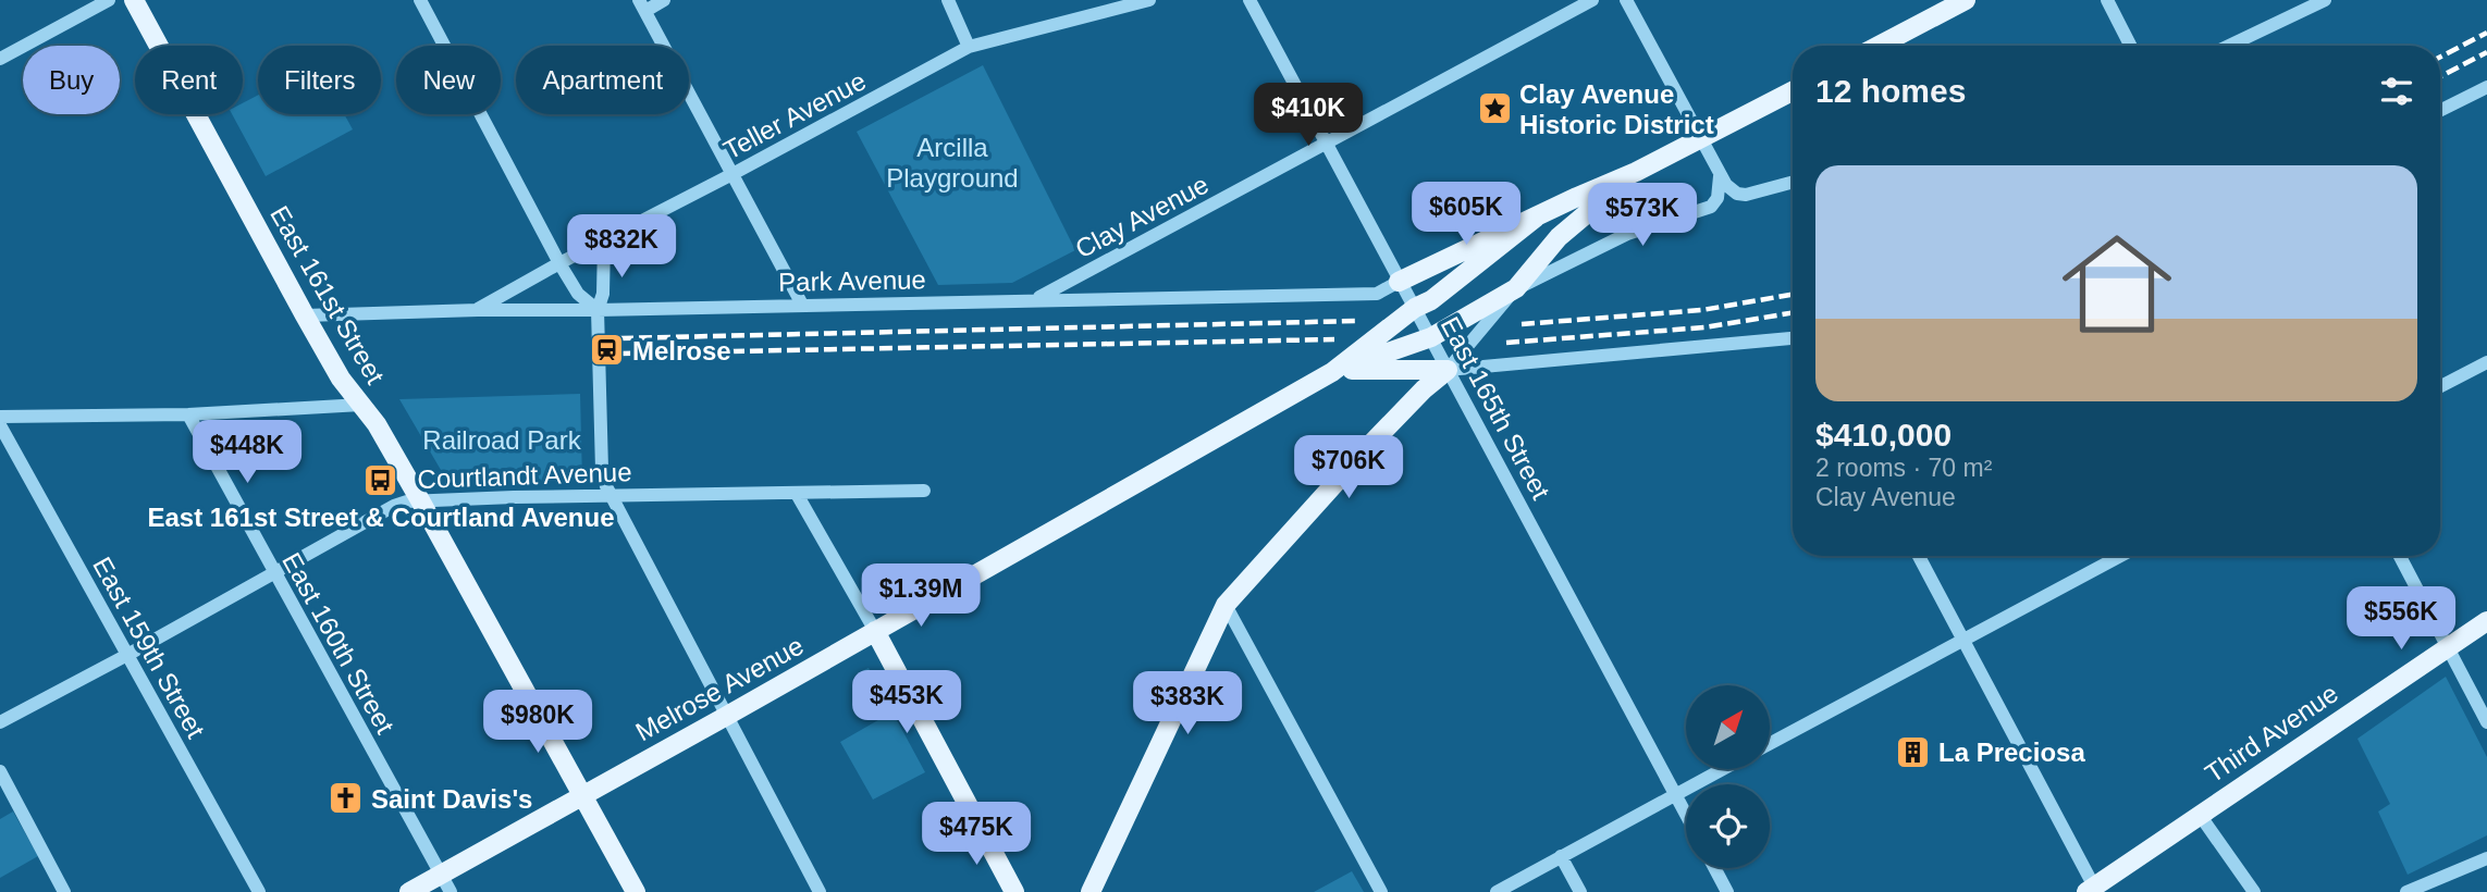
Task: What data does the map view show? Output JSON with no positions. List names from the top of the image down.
{
  "streets": {
    "main road": ["East 161st Street", "Melrose Avenue", "Third Avenue"],
    "street": [
      "Teller Avenue",
      "Clay Avenue",
      "Park Avenue",
      "East 165th Street",
      "Courtlandt Avenue",
      "East 160th Street",
      "East 159th Street"
    ]
  },
  "crossings": [
    ["Teller Avenue", "Park Avenue"],
    ["Clay Avenue", "Park Avenue"],
    ["Clay Avenue", "East 165th Street"],
    ["Park Avenue", "East 161st Street"],
    ["Park Avenue", "East 165th Street"],
    ["East 161st Street", "Courtlandt Avenue"],
    ["East 161st Street", "Melrose Avenue"],
    ["East 165th Street", "Melrose Avenue"],
    ["Courtlandt Avenue", "East 160th Street"],
    ["Courtlandt Avenue", "East 159th Street"],
    ["East 160th Street", "Melrose Avenue"]
  ],
  "parks": ["Arcilla Playground", "Railroad Park"],
  "places": {
    "place": ["Clay Avenue Historic District"],
    "station": ["Melrose"],
    "bus stop": ["East 161st Street & Courtland Avenue"],
    "building": ["La Preciosa"],
    "church": ["Saint Davis's"]
  },
  "north": "top right",
  "page": {
    "chip": [
      "Buy",
      "Rent",
      "Filters",
      "New",
      "Apartment"
    ],
    "heading": "12 homes",
    "price": [
      "$410K",
      "$605K",
      "$573K",
      "$832K",
      "$448K",
      "$706K",
      "$1.39M",
      "$556K",
      "$453K",
      "$383K",
      "$980K",
      "$475K"
    ],
    "list": [
      {
        "name": "$410,000",
        "note": "2 rooms · 70 m² · Clay Avenue"
      }
    ]
  }
}
